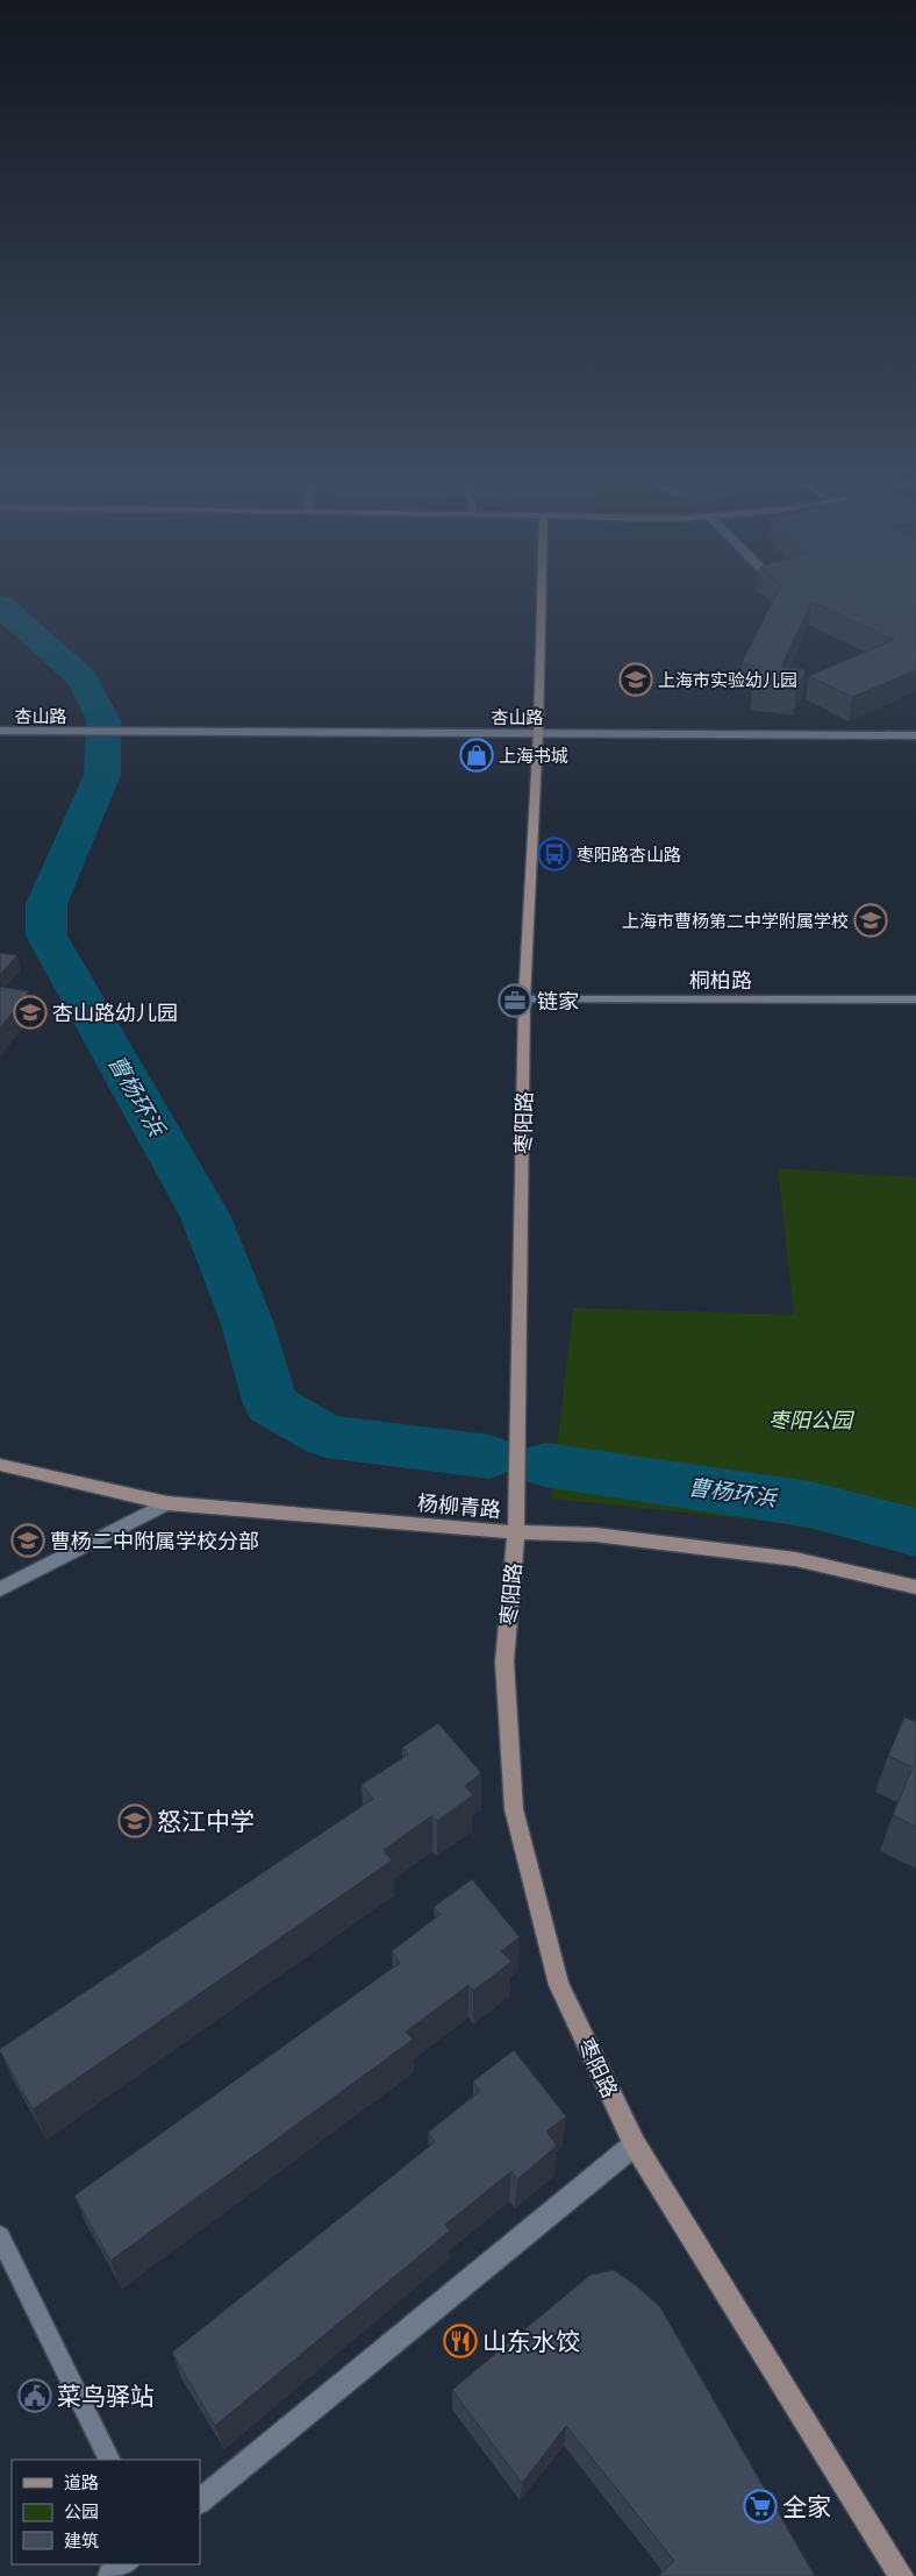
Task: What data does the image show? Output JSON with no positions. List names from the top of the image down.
{
  "streets": {
    "street": [
      "杏山路",
      "桐柏路",
      "枣阳路",
      "杨柳青路"
    ]
  },
  "crossings": [
    ["杏山路", "枣阳路"],
    ["桐柏路", "枣阳路"],
    ["枣阳路", "杨柳青路"]
  ],
  "water": ["曹杨环浜"],
  "parks": ["枣阳公园"],
  "places": {
    "school or university": [
      "上海市实验幼儿园",
      "上海市曹杨第二中学附属学校",
      "杏山路幼儿园",
      "曹杨二中附属学校分部",
      "怒江中学"
    ],
    "shop": ["上海书城"],
    "bus stop": ["枣阳路杏山路"],
    "office": ["链家"],
    "restaurant": ["山东水饺"],
    "public building": ["菜鸟驿站"],
    "supermarket": ["全家"]
  },
  "legend": ["道路", "公园", "建筑"]
}
